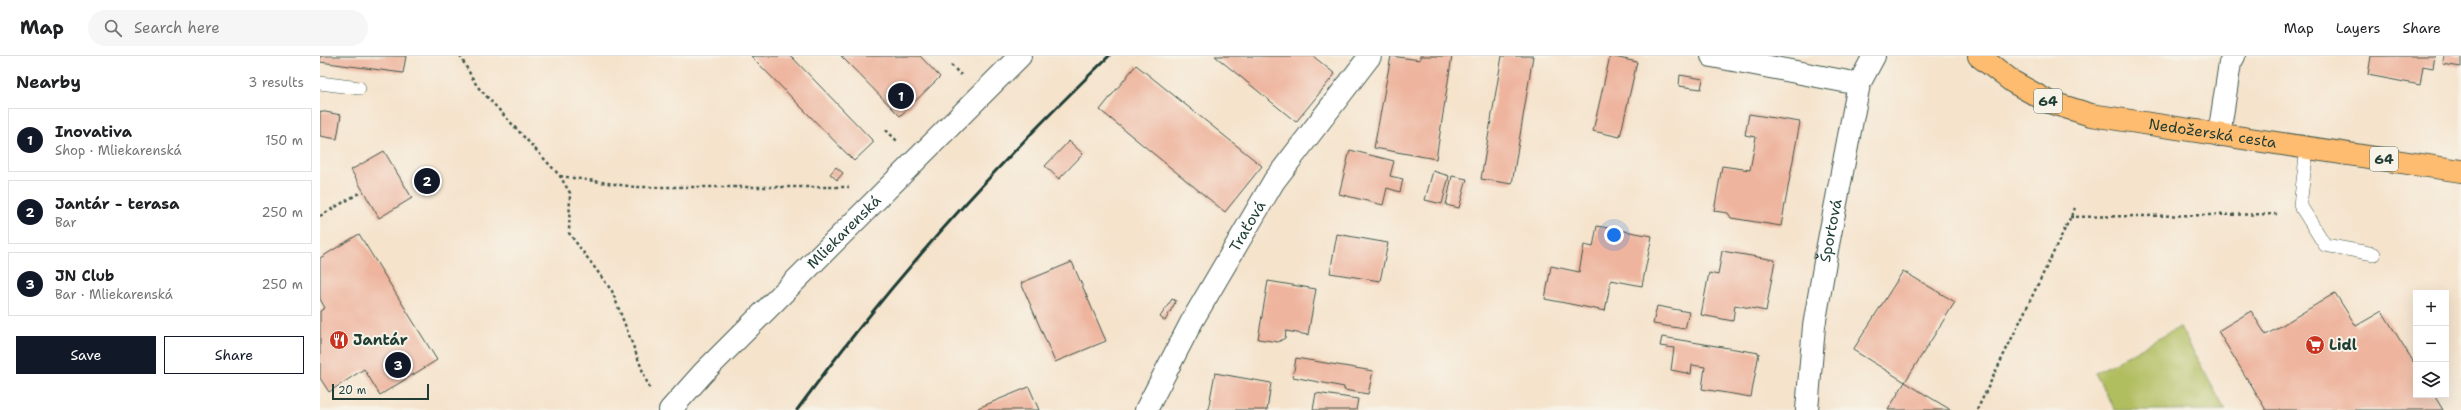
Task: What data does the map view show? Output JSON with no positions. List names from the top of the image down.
{
  "streets": {
    "main road": ["64", "Nedožerská cesta"],
    "street": ["Traťová", "Športová", "Mliekarenská"]
  },
  "places": {
    "restaurant": ["Jantár"],
    "supermarket": ["Lidl"]
  },
  "scale_bar": "20 m",
  "page": {
    "header": "Map",
    "search": "Search here",
    "nav": ["Map", "Layers", "Share"],
    "heading": ["Nearby", "3 results"],
    "pins": ["1", "2", "3"],
    "list": [
      {
        "mark": "1",
        "name": "Inovativa",
        "note": "Shop · Mliekarenská",
        "value": "150 m"
      },
      {
        "mark": "2",
        "name": "Jantár - terasa",
        "note": "Bar",
        "value": "250 m"
      },
      {
        "mark": "3",
        "name": "JN Club",
        "note": "Bar · Mliekarenská",
        "value": "250 m"
      }
    ],
    "map_buttons": ["+", "−"],
    "buttons": ["Save", "Share"],
    "scale": "20 m"
  }
}
